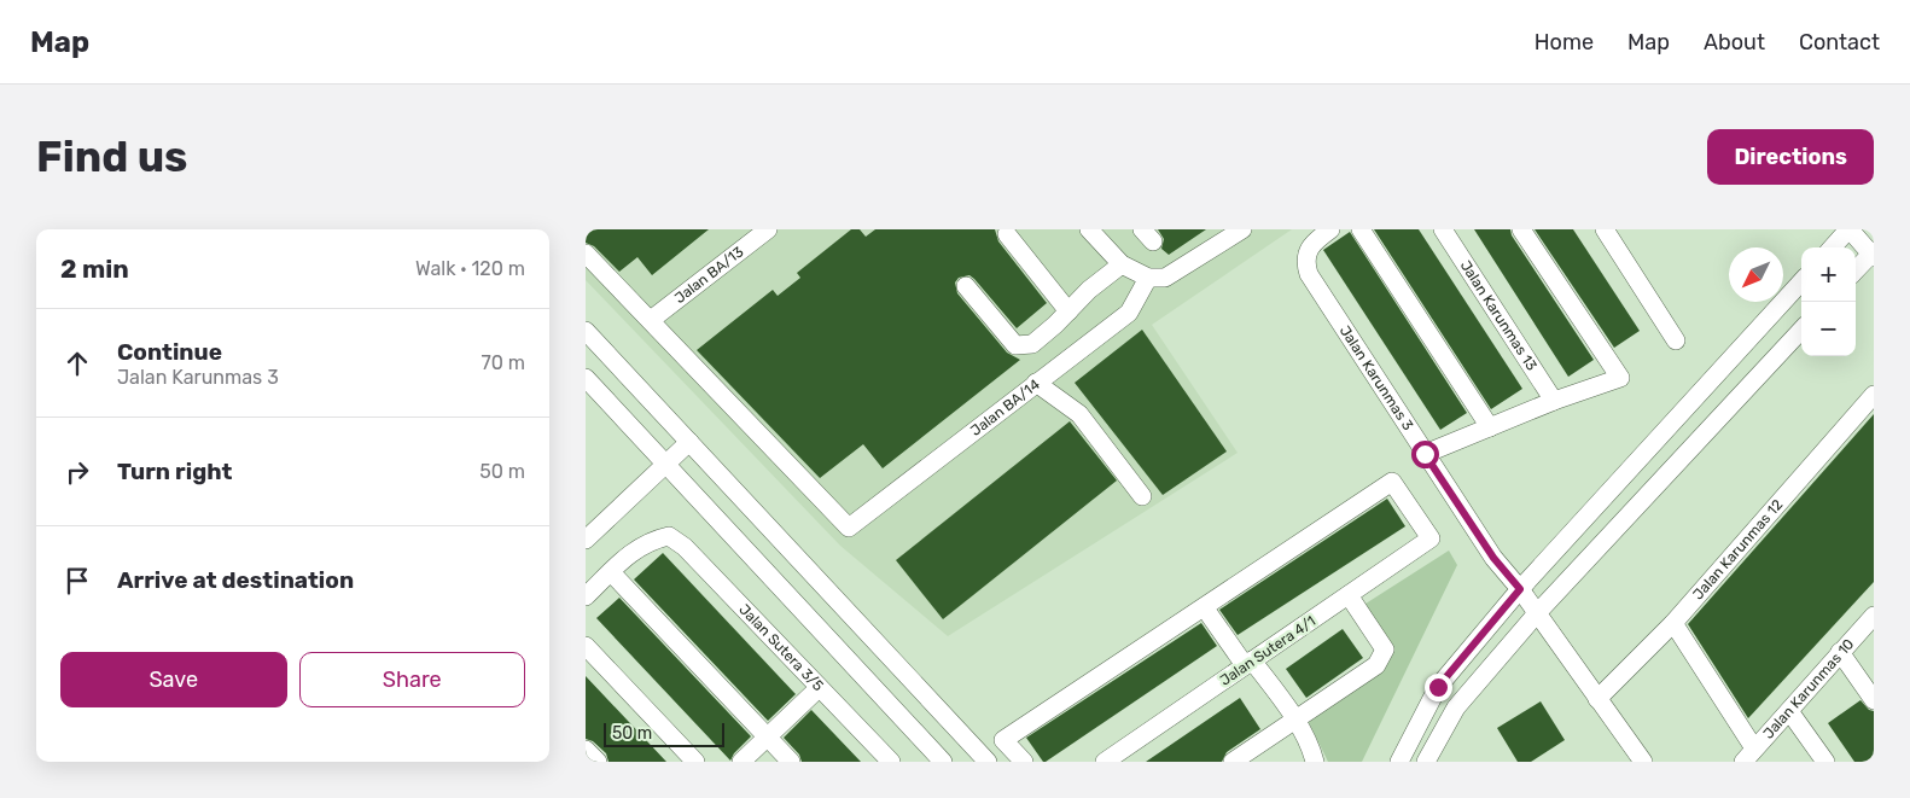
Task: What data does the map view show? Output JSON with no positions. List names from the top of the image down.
{
  "streets": {
    "street": [
      "Jalan BA/13",
      "Jalan Karunmas 13",
      "Jalan Karunmas 3",
      "Jalan BA/14",
      "Jalan Karunmas 12",
      "Jalan Sutera 3/5",
      "Jalan Sutera 4/1",
      "Jalan Karunmas 10"
    ]
  },
  "crossings": [
    ["Jalan BA/13", "Jalan BA/14"],
    ["Jalan Karunmas 3", "Jalan Karunmas 12"]
  ],
  "scale_bar": "50 m",
  "north": "bottom left",
  "page": {
    "header": "Map",
    "nav": [
      "Home",
      "Map",
      "About",
      "Contact"
    ],
    "buttons": [
      "Directions",
      ["Save", "Share"]
    ],
    "title": "Find us",
    "heading": ["2 min", "Walk · 120 m"],
    "map_buttons": ["+", "−"],
    "list": [
      ["Continue", "Jalan Karunmas 3", "70 m"],
      ["Turn right", "50 m"],
      "Arrive at destination"
    ],
    "scale": "50 m"
  }
}
